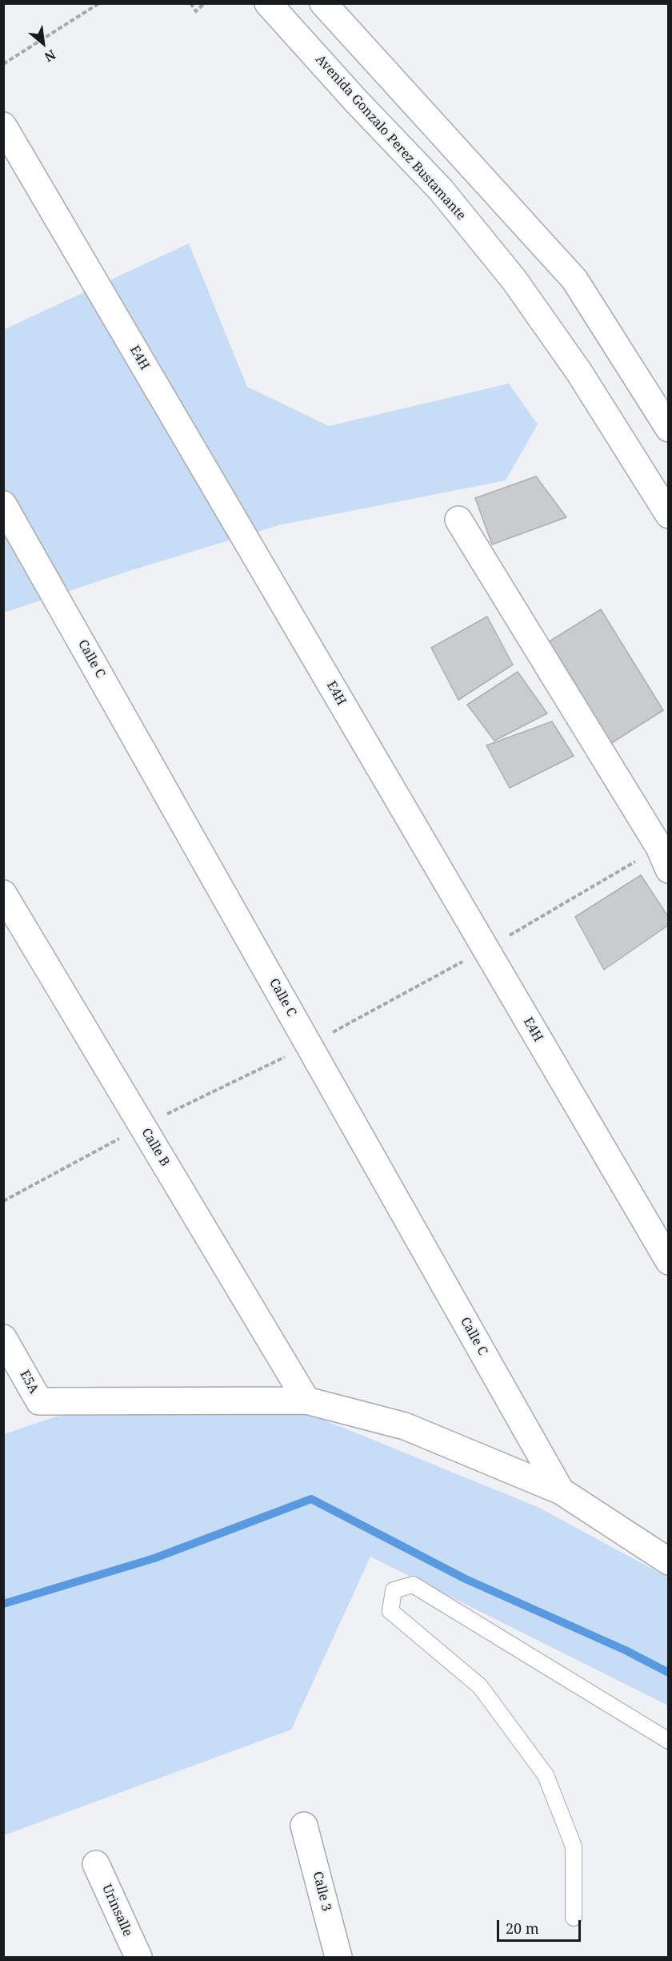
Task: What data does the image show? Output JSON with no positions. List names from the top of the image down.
{
  "streets": {
    "street": [
      "Avenida Gonzalo Perez Bustamante",
      "E4H",
      "Calle C",
      "Calle B",
      "E5A",
      "Calle 3",
      "Urinsalle"
    ]
  },
  "crossings": [
    ["Calle B", "E5A"]
  ],
  "scale_bar": "20 m",
  "north": "bottom right"
}
